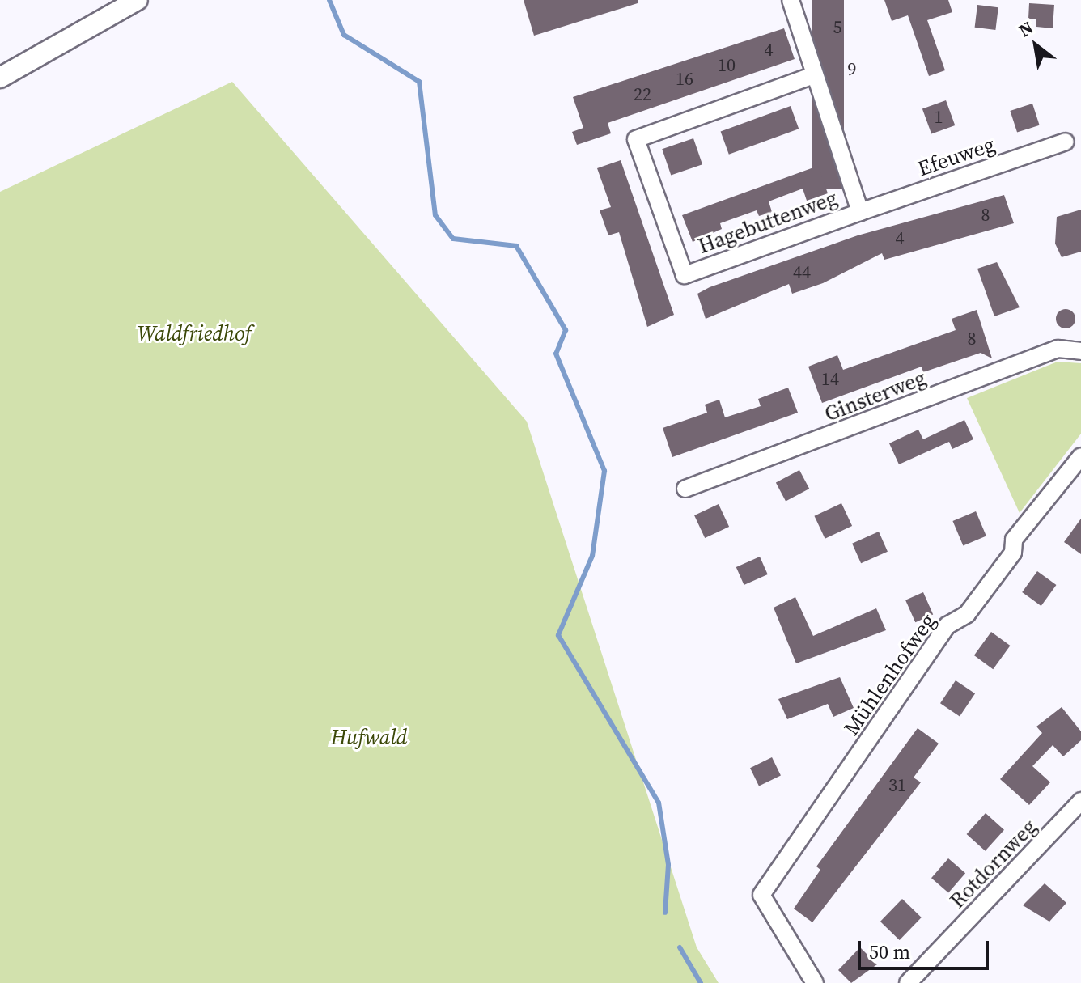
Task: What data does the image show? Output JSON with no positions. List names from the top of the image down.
{
  "streets": {
    "street": [
      "Efeuweg",
      "Hagebuttenweg",
      "Ginsterweg",
      "Mühlenhofweg",
      "Rotdornweg"
    ]
  },
  "crossings": [
    ["Efeuweg", "Hagebuttenweg"]
  ],
  "parks": ["Waldfriedhof", "Hufwald"],
  "house_numbers": [
    "5",
    "4",
    "10",
    "9",
    "16",
    "22",
    "1",
    "8",
    "4",
    "44",
    "8",
    "14",
    "31"
  ],
  "scale_bar": "50 m",
  "north": "top left"
}
